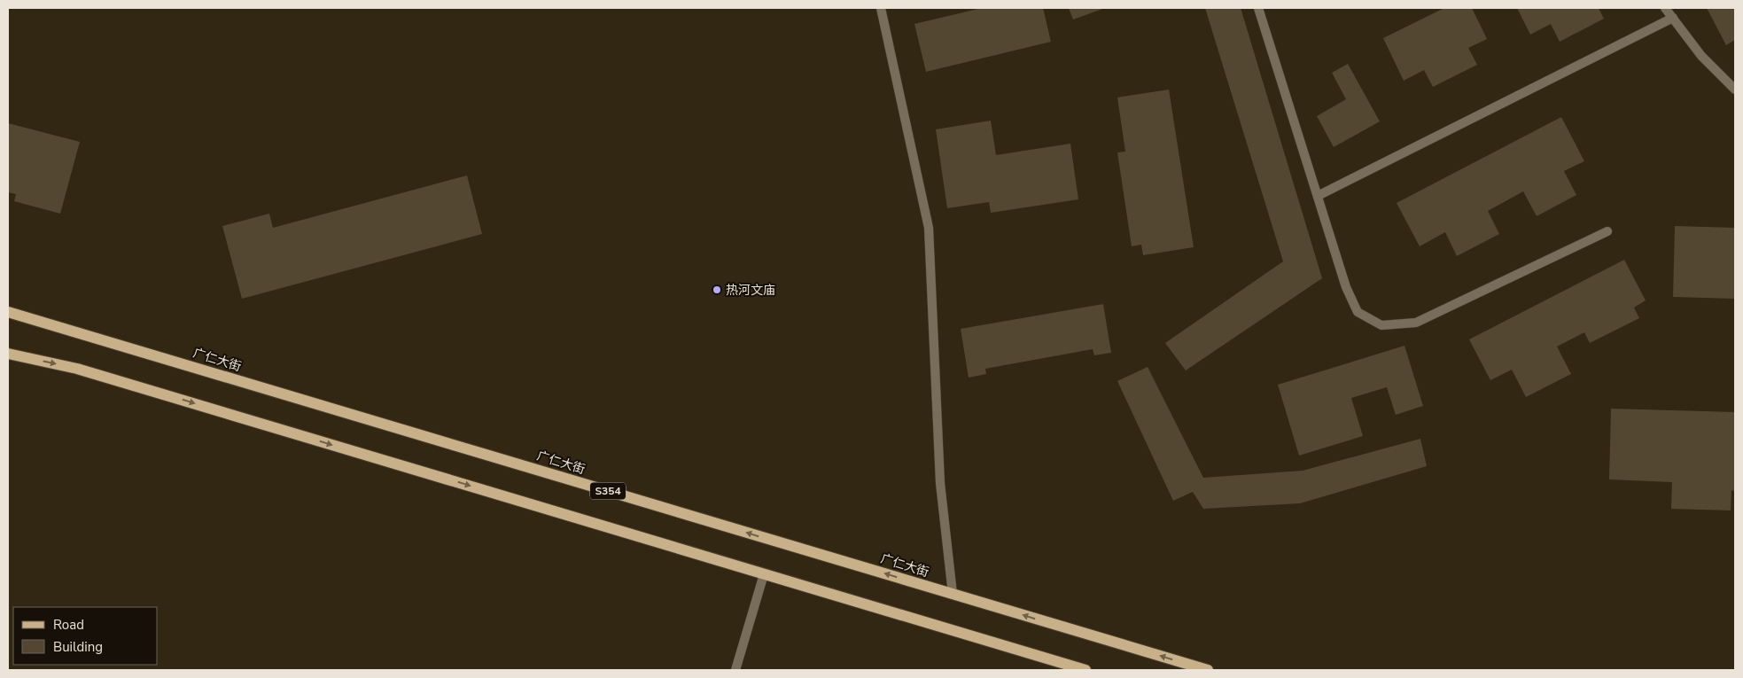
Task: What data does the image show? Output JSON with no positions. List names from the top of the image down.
{
  "streets": {
    "main road": ["广仁大街", "S354"]
  },
  "places": ["热河文庙"],
  "legend": ["Road", "Building"]
}
